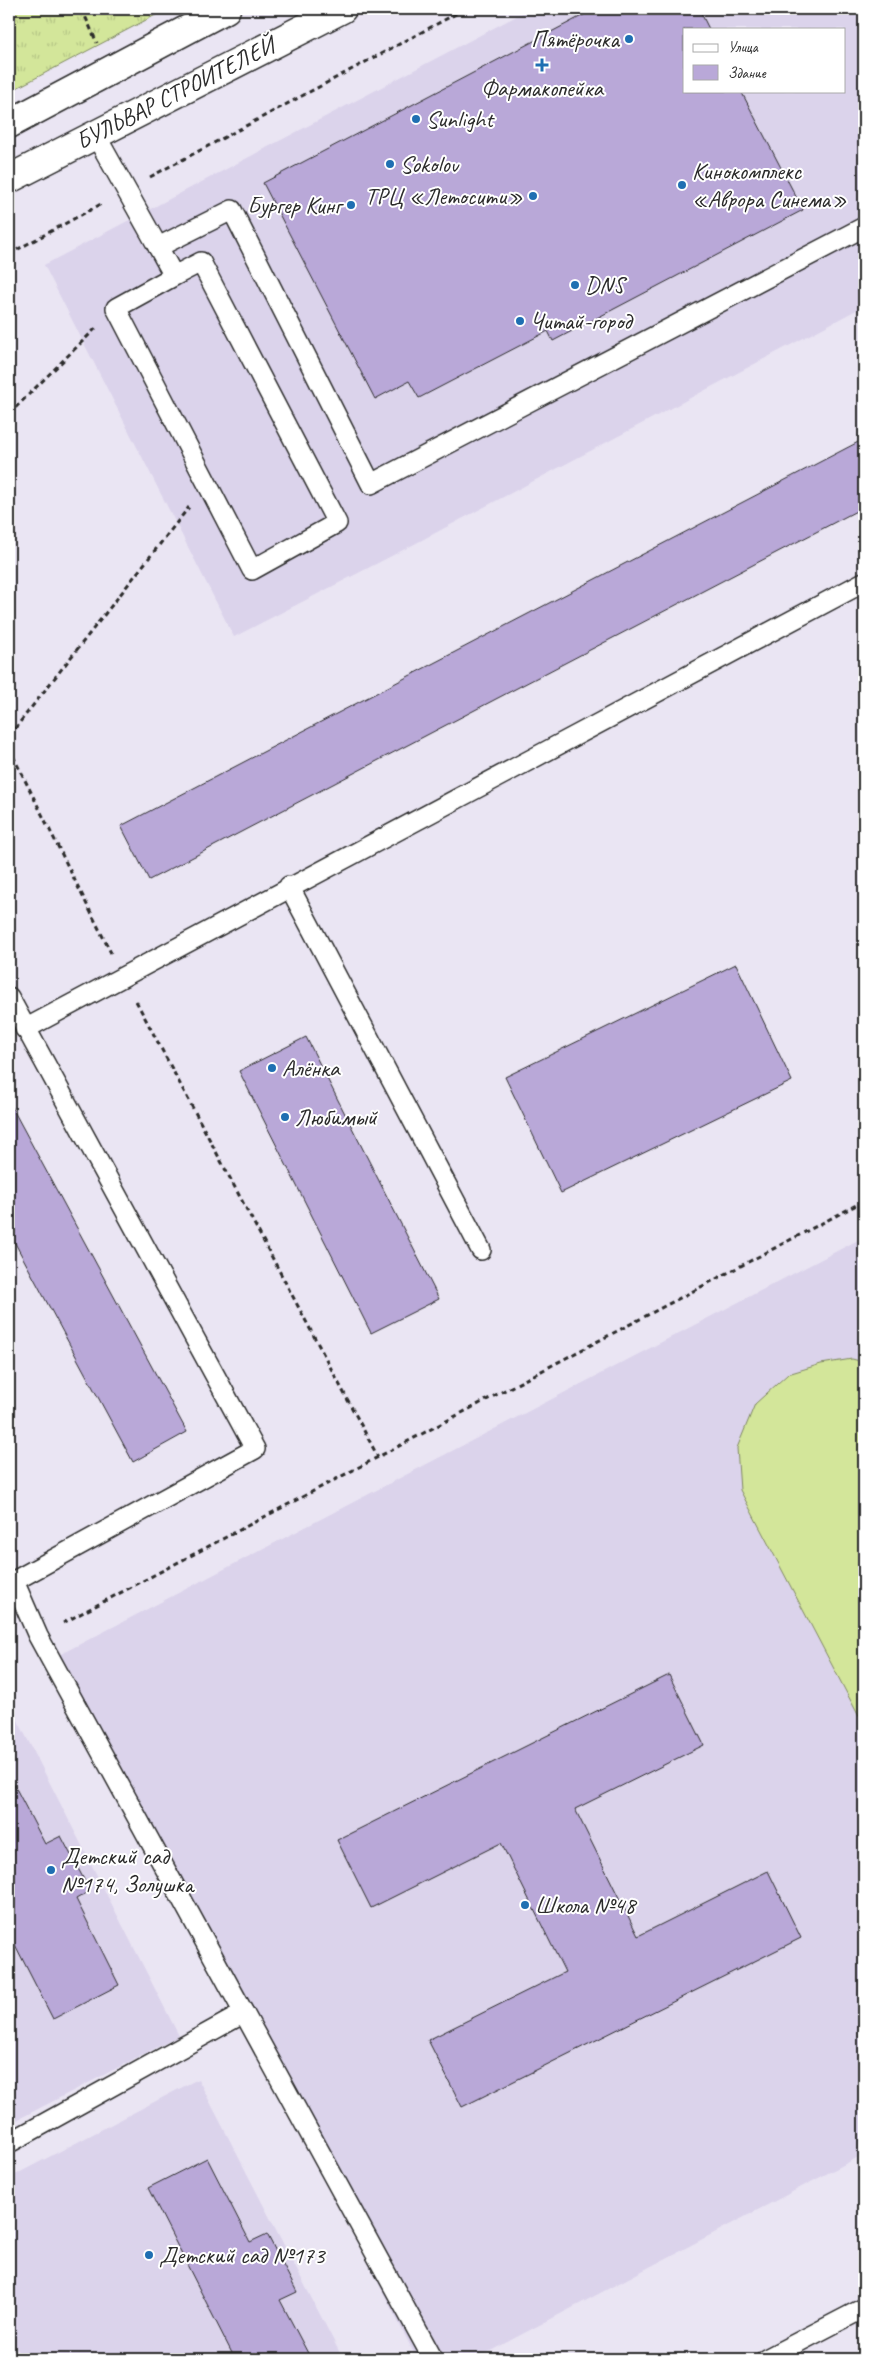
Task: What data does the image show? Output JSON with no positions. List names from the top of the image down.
{
  "streets": {
    "main road": ["БУЛЬВАР СТРОИТЕЛЕЙ"]
  },
  "places": {
    "other": [
      "Пятёрочка",
      "Sunlight",
      "Sokolov",
      "Кинокомплекс «Аврора Синема»",
      "ТРЦ «Летосити»",
      "Бургер Кинг",
      "DNS",
      "Читай-город",
      "Алёнка",
      "Любимый",
      "Детский сад №174, Золушка",
      "Школа №48",
      "Детский сад №173"
    ],
    "health": ["Фармакопейка"]
  },
  "legend": ["Улица", "Здание"]
}
